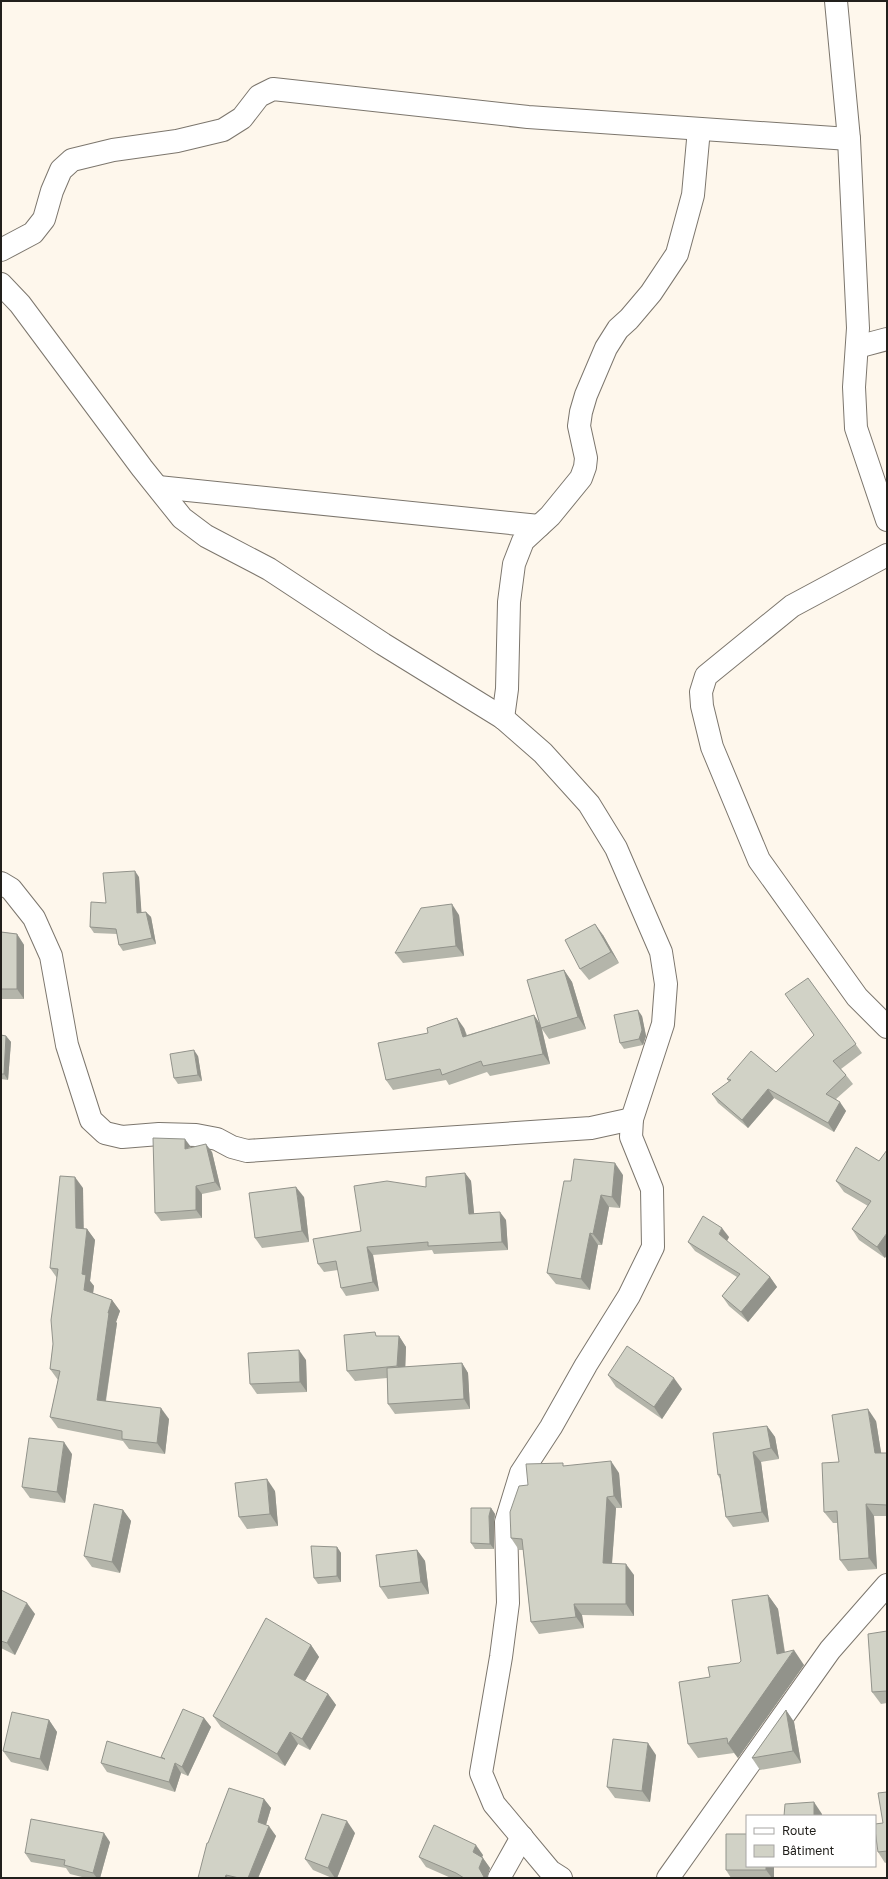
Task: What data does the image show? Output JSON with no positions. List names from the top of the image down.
{
  "legend": ["Route", "Bâtiment"]
}
